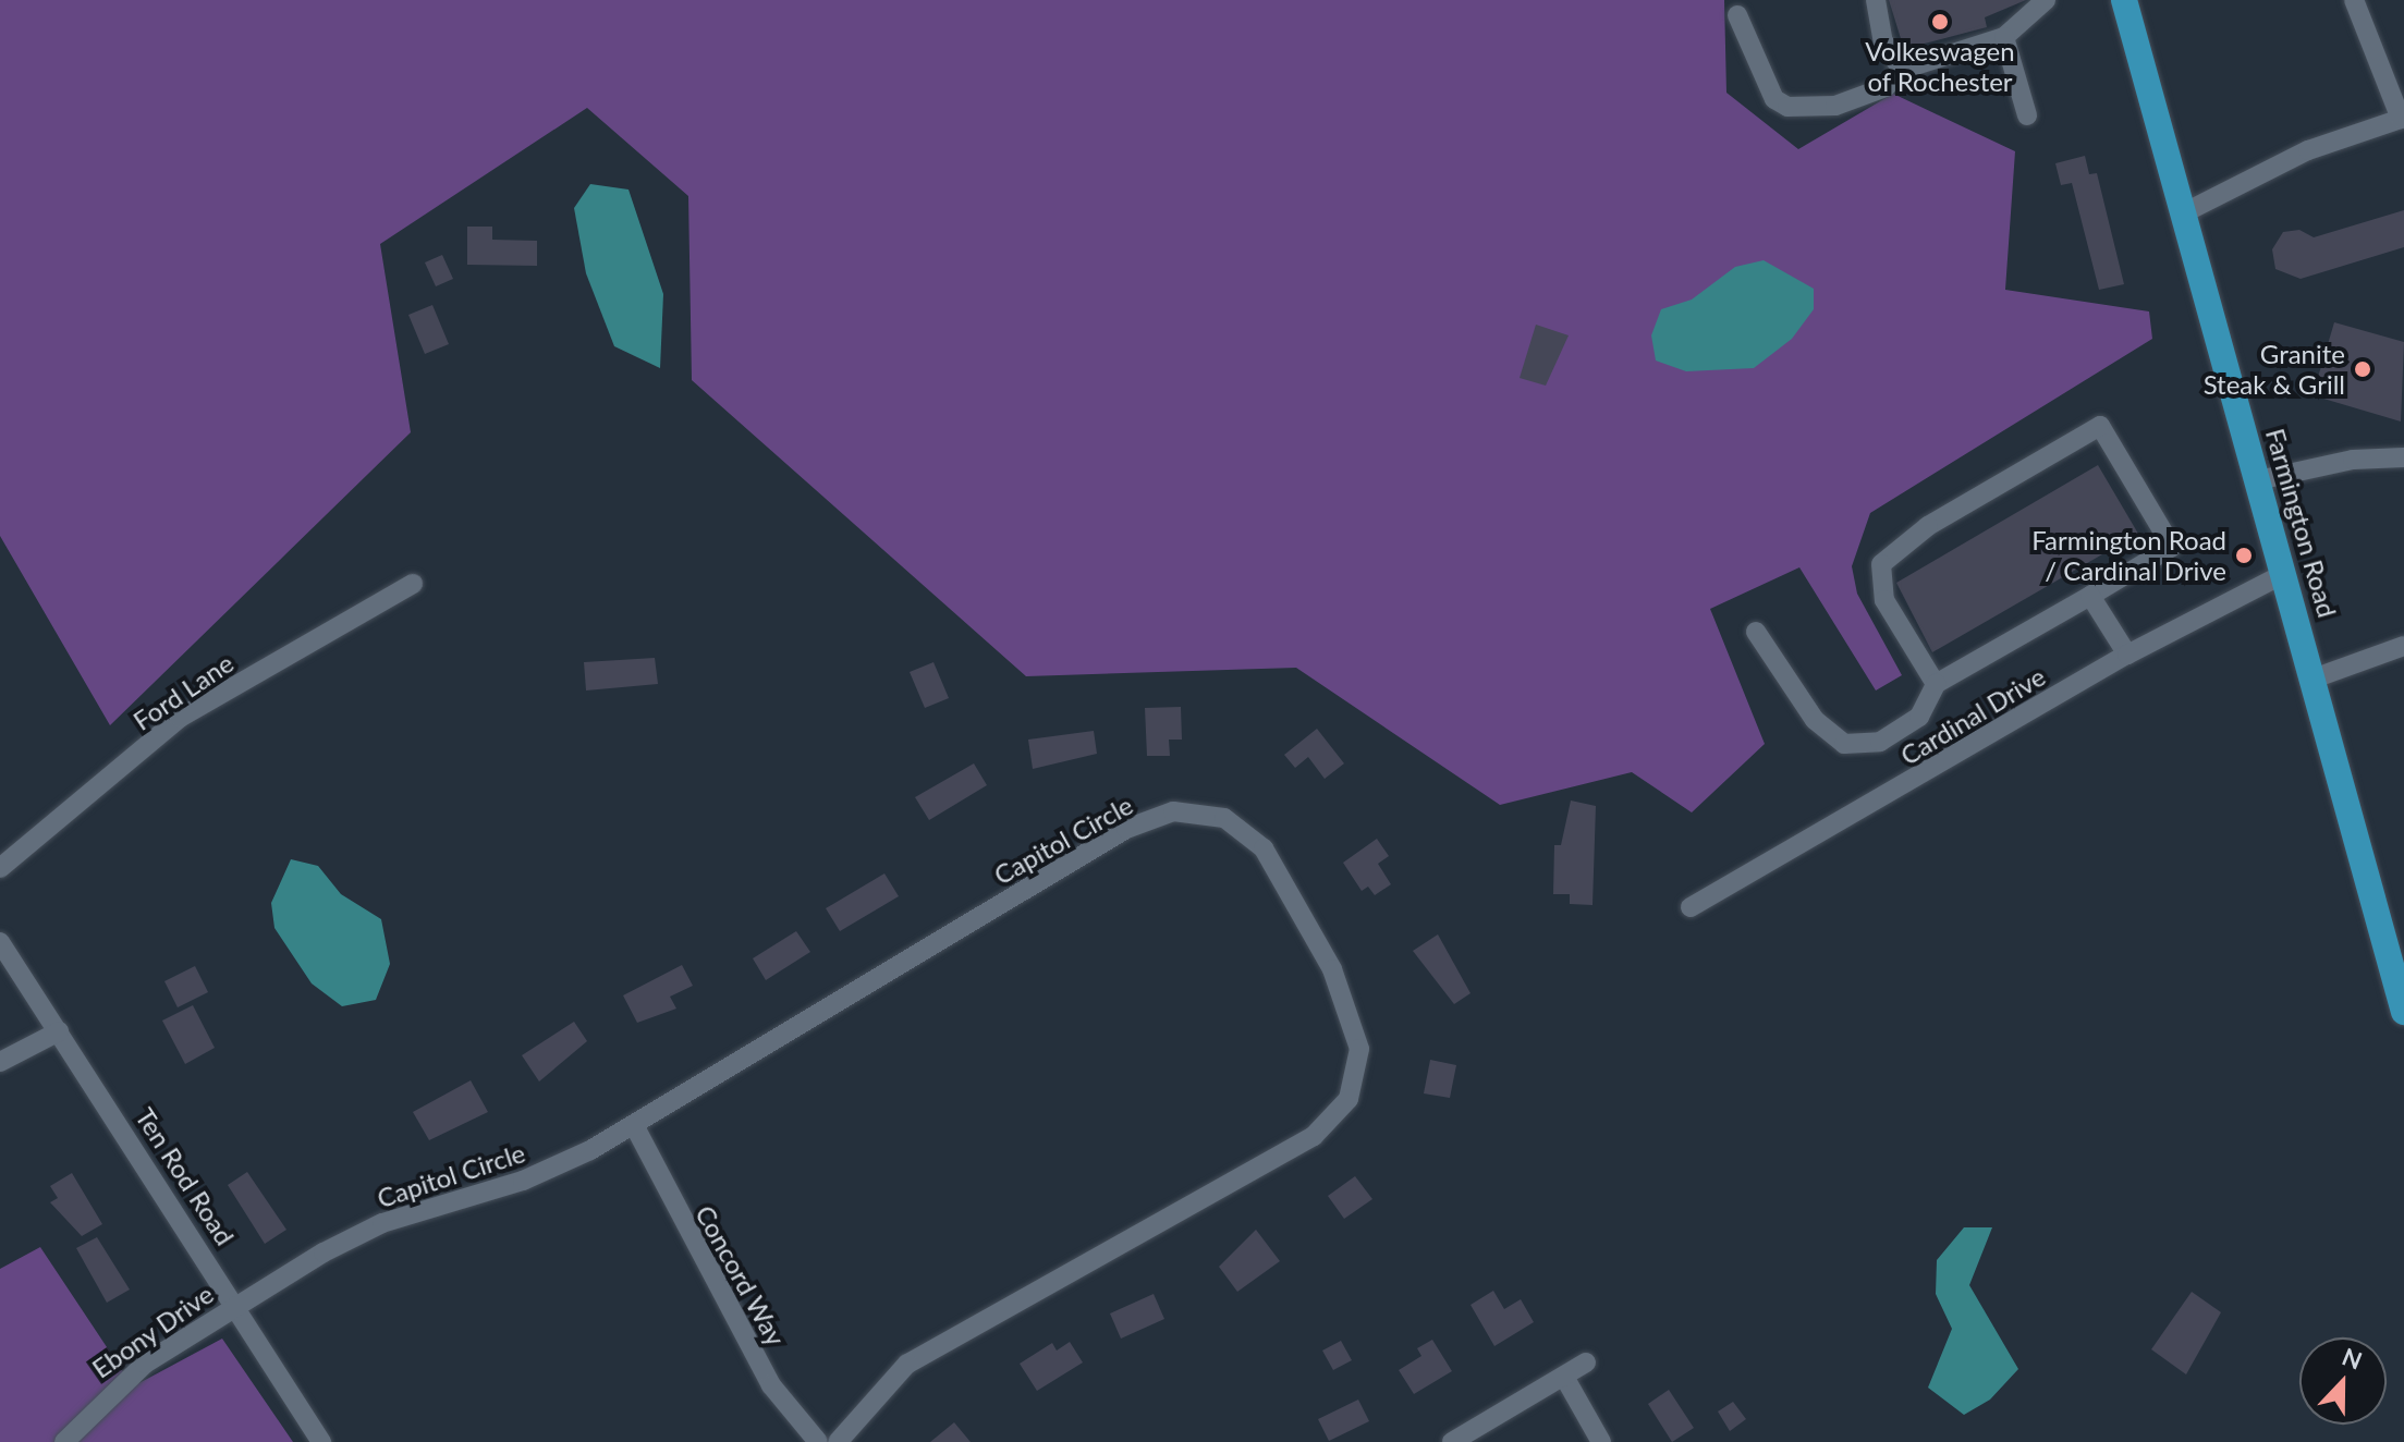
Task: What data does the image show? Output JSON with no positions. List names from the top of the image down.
{
  "streets": {
    "highway": ["Farmington Road"],
    "street": [
      "Ford Lane",
      "Cardinal Drive",
      "Capitol Circle",
      "Ten Rod Road",
      "Concord Way",
      "Ebony Drive"
    ]
  },
  "crossings": [
    ["Farmington Road", "Cardinal Drive"],
    ["Capitol Circle", "Ten Rod Road"],
    ["Capitol Circle", "Concord Way"],
    ["Capitol Circle", "Ebony Drive"],
    ["Ten Rod Road", "Ebony Drive"]
  ],
  "places": ["Volkeswagen of Rochester", "Granite Steak & Grill", "Farmington Road / Cardinal Drive"],
  "north": "top"
}
